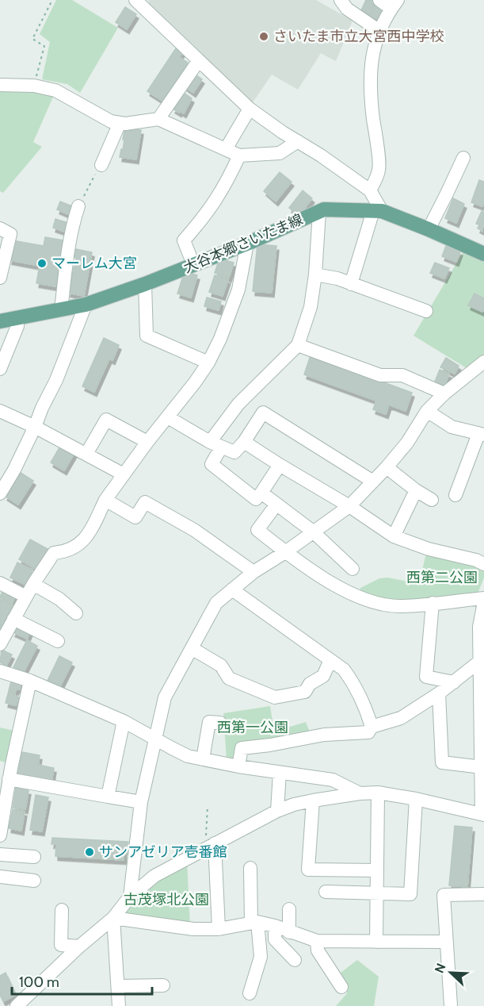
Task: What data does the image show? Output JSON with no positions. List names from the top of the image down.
{
  "streets": {
    "main road": ["大谷本郷さいたま線"]
  },
  "parks": ["西第二公園", "西第一公園", "古茂塚北公園"],
  "places": ["さいたま市立大宮西中学校", "マーレム大宮", "サンアゼリア壱番館"],
  "scale_bar": "100 m",
  "north": "top left"
}
